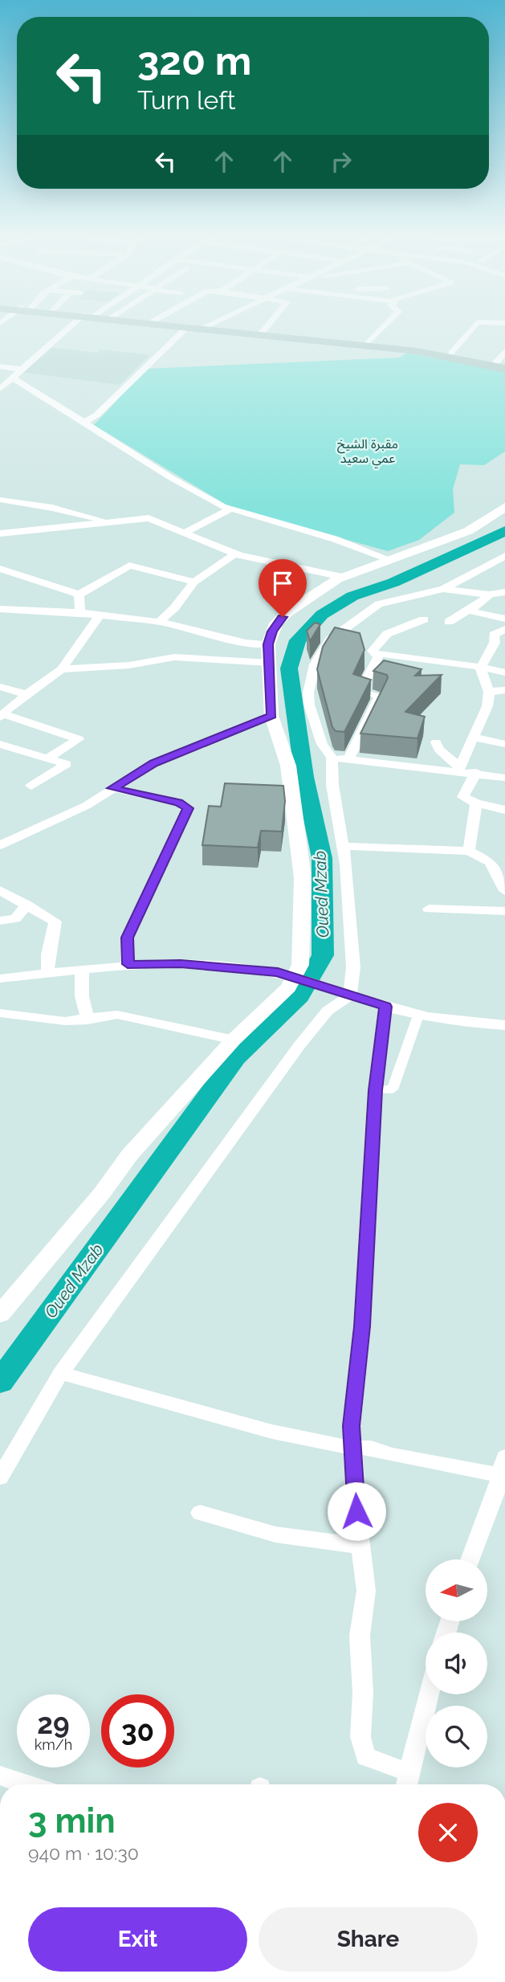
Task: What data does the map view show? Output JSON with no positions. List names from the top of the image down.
{
  "water": ["Oued Mzab"],
  "parks": ["مقبرة الشيخ عمي سعيد"],
  "north": "left",
  "page": {
    "turn": ["320 m", "Turn left"],
    "speed": "29 km/h",
    "limit": "30",
    "heading": ["3 min", "940 m · 10:30"],
    "buttons": ["Exit", "Share"]
  }
}
